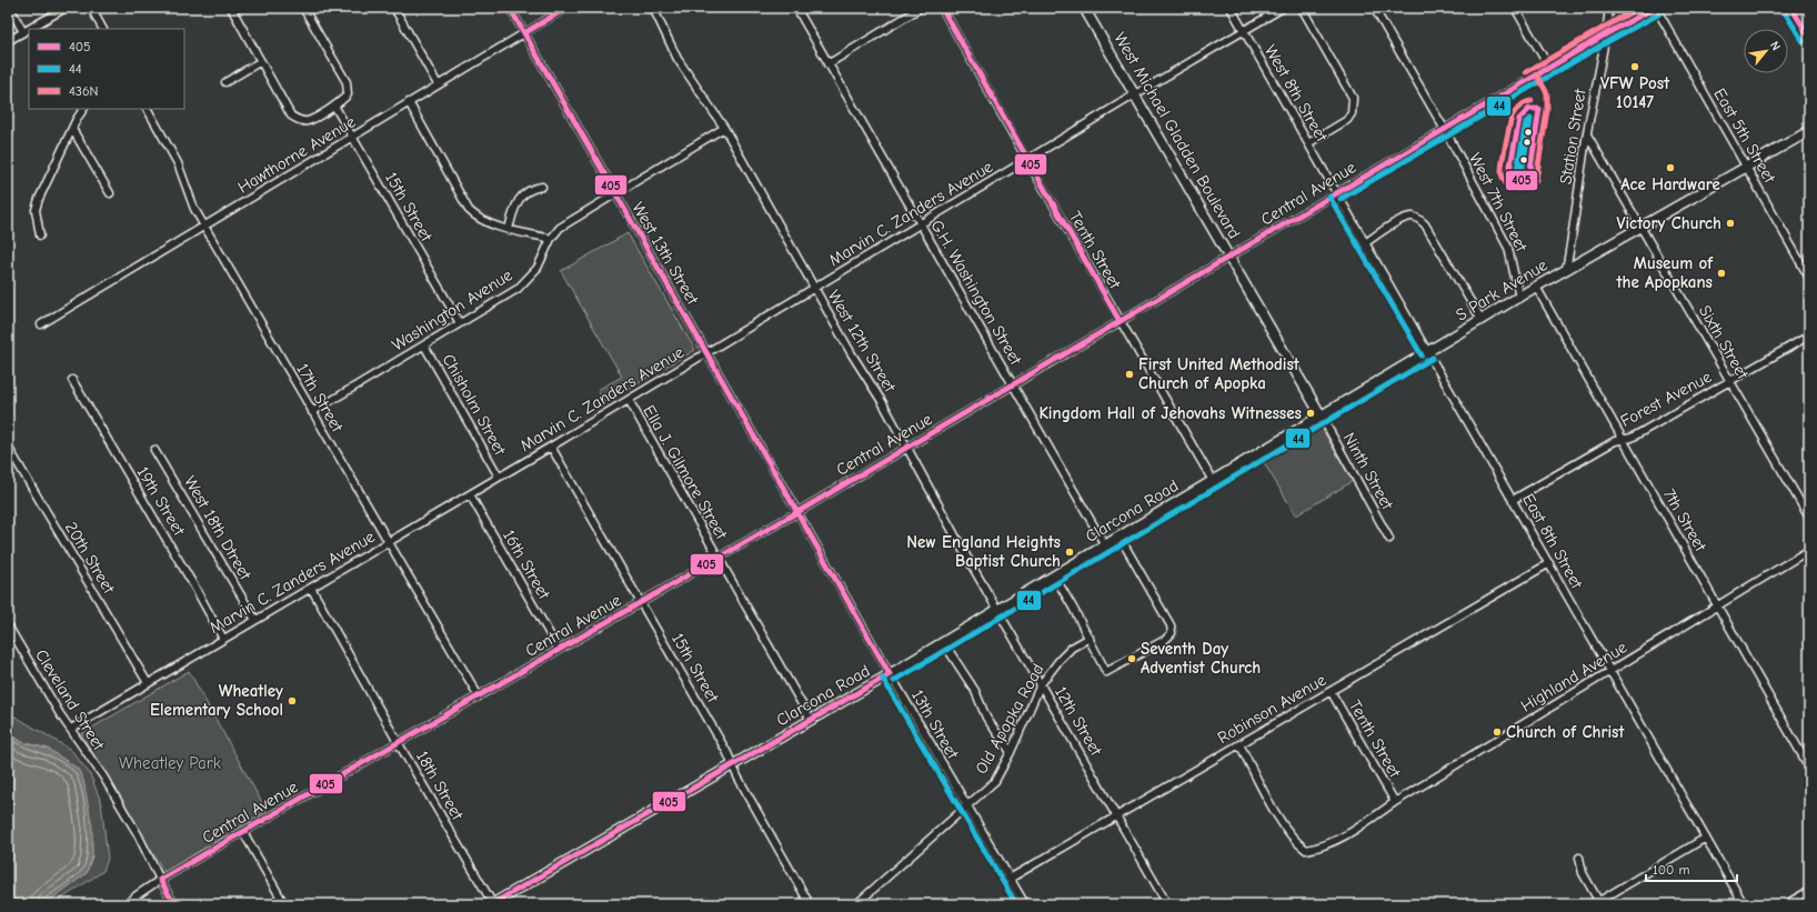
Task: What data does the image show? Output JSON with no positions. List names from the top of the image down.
{
  "streets": {
    "main road": ["West Michael Gladden Boulevard", "S Park Avenue", "Clarcona Road"],
    "street": [
      "West 8th Street",
      "East 5th Street",
      "Station Street",
      "Hawthorne Avenue",
      "Central Avenue",
      "West 7th Street",
      "15th Street",
      "Marvin C. Zanders Avenue",
      "Tenth Street",
      "West 13th Street",
      "G.H. Washington Street",
      "Washington Avenue",
      "West 12th Street",
      "Sixth Street",
      "17th Street",
      "Forest Avenue",
      "Chisholm Street",
      "Ninth Street",
      "Ella J. Gilmore Street",
      "19th Street",
      "7th Street",
      "West 18th Dtreet",
      "East 8th Street",
      "20th Street",
      "16th Street",
      "Highland Avenue",
      "Cleveland Street",
      "Robinson Avenue",
      "Old Apopka Road",
      "12th Street",
      "13th Street",
      "18th Street"
    ]
  },
  "crossings": [
    ["West 8th Street", "Central Avenue"],
    ["West 8th Street", "Marvin C. Zanders Avenue"],
    ["West 8th Street", "East 8th Street"],
    ["West Michael Gladden Boulevard", "Central Avenue"],
    ["West Michael Gladden Boulevard", "Marvin C. Zanders Avenue"],
    ["West Michael Gladden Boulevard", "S Park Avenue"],
    ["West Michael Gladden Boulevard", "Ninth Street"],
    ["East 5th Street", "Central Avenue"],
    ["East 5th Street", "S Park Avenue"],
    ["Station Street", "Central Avenue"],
    ["Station Street", "S Park Avenue"],
    ["Station Street", "Sixth Street"],
    ["Hawthorne Avenue", "15th Street"],
    ["Hawthorne Avenue", "West 13th Street"],
    ["Hawthorne Avenue", "17th Street"],
    ["Central Avenue", "West 7th Street"],
    ["Central Avenue", "15th Street"],
    ["Central Avenue", "Tenth Street"],
    ["Central Avenue", "West 13th Street"],
    ["Central Avenue", "G.H. Washington Street"],
    ["Central Avenue", "West 12th Street"],
    ["Central Avenue", "17th Street"],
    ["Central Avenue", "Ella J. Gilmore Street"],
    ["Central Avenue", "East 8th Street"],
    ["Central Avenue", "16th Street"],
    ["Central Avenue", "Cleveland Street"],
    ["Central Avenue", "13th Street"],
    ["Central Avenue", "18th Street"],
    ["West 7th Street", "S Park Avenue"],
    ["15th Street", "Marvin C. Zanders Avenue"],
    ["15th Street", "Washington Avenue"],
    ["15th Street", "Clarcona Road"],
    ["Marvin C. Zanders Avenue", "Tenth Street"],
    ["Marvin C. Zanders Avenue", "West 13th Street"],
    ["Marvin C. Zanders Avenue", "G.H. Washington Street"],
    ["Marvin C. Zanders Avenue", "West 12th Street"],
    ["Marvin C. Zanders Avenue", "17th Street"],
    ["Marvin C. Zanders Avenue", "Chisholm Street"],
    ["Marvin C. Zanders Avenue", "Ella J. Gilmore Street"],
    ["Marvin C. Zanders Avenue", "19th Street"],
    ["Marvin C. Zanders Avenue", "West 18th Dtreet"],
    ["Marvin C. Zanders Avenue", "20th Street"],
    ["Marvin C. Zanders Avenue", "16th Street"],
    ["Marvin C. Zanders Avenue", "Cleveland Street"],
    ["Marvin C. Zanders Avenue", "18th Street"],
    ["Tenth Street", "S Park Avenue"],
    ["Tenth Street", "Clarcona Road"],
    ["Tenth Street", "Highland Avenue"],
    ["Tenth Street", "Robinson Avenue"],
    ["West 13th Street", "Washington Avenue"],
    ["West 13th Street", "13th Street"],
    ["S Park Avenue", "Sixth Street"],
    ["S Park Avenue", "Ninth Street"],
    ["S Park Avenue", "Clarcona Road"],
    ["S Park Avenue", "7th Street"],
    ["S Park Avenue", "East 8th Street"],
    ["G.H. Washington Street", "Clarcona Road"],
    ["Washington Avenue", "West 12th Street"],
    ["Washington Avenue", "17th Street"],
    ["Washington Avenue", "Chisholm Street"],
    ["West 12th Street", "12th Street"],
    ["Sixth Street", "Forest Avenue"],
    ["Forest Avenue", "7th Street"],
    ["Forest Avenue", "East 8th Street"],
    ["Ella J. Gilmore Street", "Clarcona Road"],
    ["Clarcona Road", "12th Street"],
    ["Clarcona Road", "13th Street"],
    ["Clarcona Road", "18th Street"],
    ["7th Street", "Highland Avenue"],
    ["East 8th Street", "Highland Avenue"],
    ["East 8th Street", "Robinson Avenue"],
    ["Highland Avenue", "Robinson Avenue"],
    ["Robinson Avenue", "12th Street"],
    ["Robinson Avenue", "13th Street"],
    ["Old Apopka Road", "12th Street"],
    ["Old Apopka Road", "13th Street"]
  ],
  "parks": ["Wheatley Park"],
  "places": [
    "VFW Post 10147",
    "Ace Hardware",
    "Victory Church",
    "Museum of the Apopkans",
    "First United Methodist Church of Apopka",
    "Kingdom Hall of Jehovahs Witnesses",
    "New England Heights Baptist Church",
    "Seventh Day Adventist Church",
    "Wheatley Elementary School",
    "Church of Christ"
  ],
  "lines": ["transit line 405", "transit line 436N", "transit line 44"],
  "legend": ["405", "44", "436N"],
  "scale_bar": "100 m",
  "north": "top right"
}
